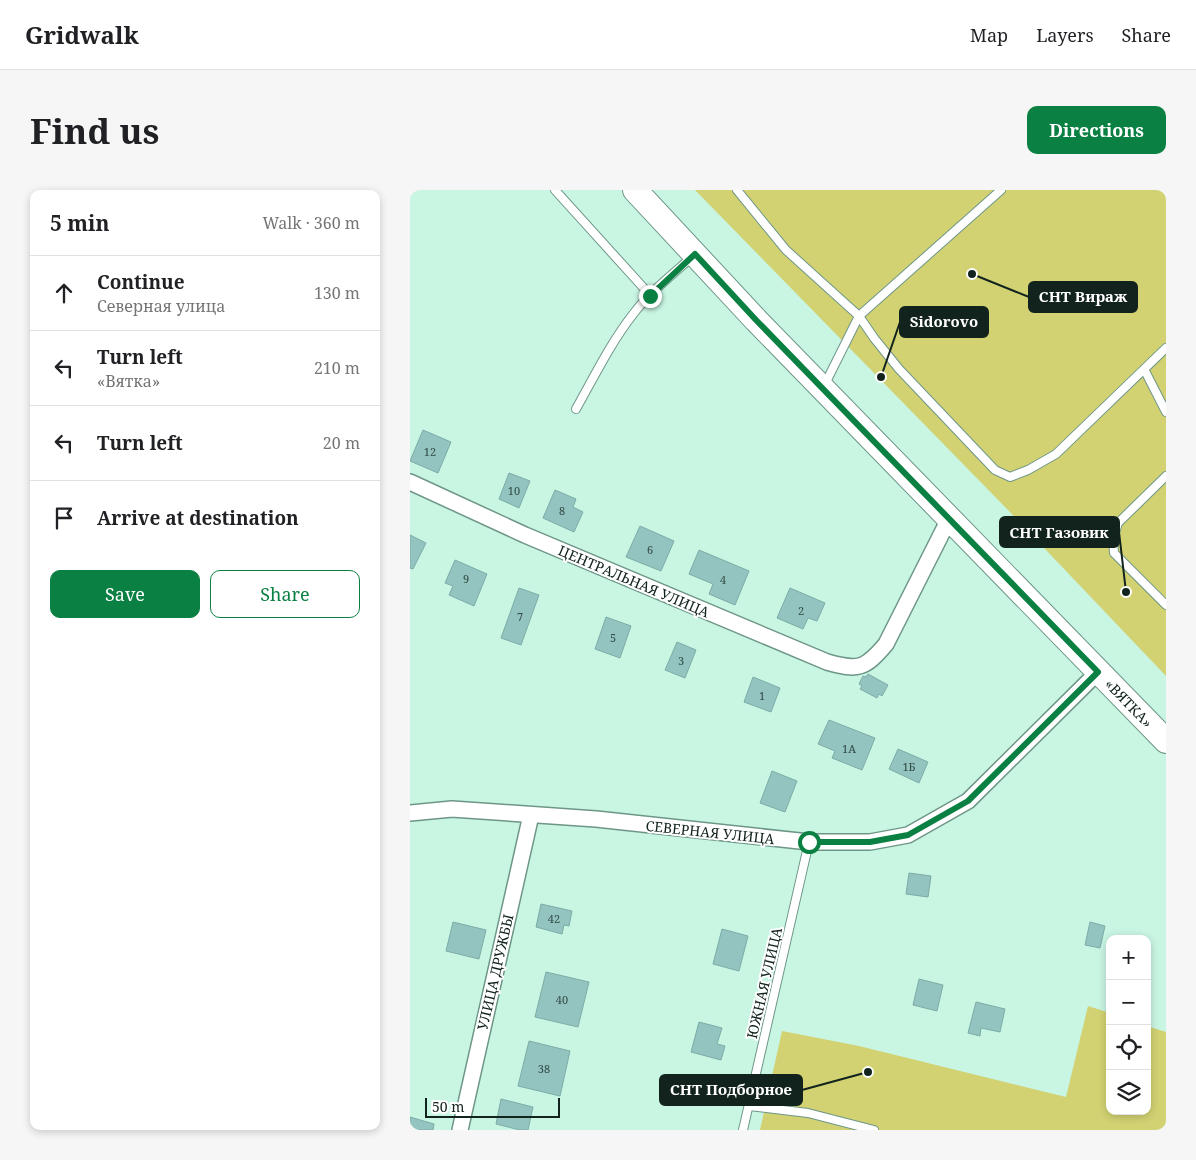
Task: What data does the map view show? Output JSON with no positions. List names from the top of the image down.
{
  "streets": {
    "main road": ["«ВЯТКА»"],
    "street": ["ЦЕНТРАЛЬНАЯ УЛИЦА", "СЕВЕРНАЯ УЛИЦА", "УЛИЦА ДРУЖБЫ"],
    "lane": ["ЮЖНАЯ УЛИЦА"]
  },
  "crossings": [
    ["ЦЕНТРАЛЬНАЯ УЛИЦА", "«ВЯТКА»"],
    ["«ВЯТКА»", "СЕВЕРНАЯ УЛИЦА"],
    ["СЕВЕРНАЯ УЛИЦА", "УЛИЦА ДРУЖБЫ"],
    ["СЕВЕРНАЯ УЛИЦА", "ЮЖНАЯ УЛИЦА"]
  ],
  "places": [
    "СНТ Вираж",
    "Sidorovo",
    "СНТ Газовик",
    "СНТ Подборное"
  ],
  "house_numbers": [
    "12",
    "10",
    "8",
    "6",
    "9",
    "4",
    "2",
    "7",
    "5",
    "3",
    "1",
    "1А",
    "1Б",
    "42",
    "40",
    "38"
  ],
  "scale_bar": "50 m",
  "page": {
    "header": "Gridwalk",
    "nav": ["Map", "Layers", "Share"],
    "buttons": [
      "Directions",
      ["Save", "Share"]
    ],
    "title": "Find us",
    "heading": ["5 min", "Walk · 360 m"],
    "list": [
      ["Continue", "Северная улица", "130 m"],
      ["Turn left", "«Вятка»", "210 m"],
      ["Turn left", "20 m"],
      "Arrive at destination"
    ],
    "map_buttons": ["+", "−"],
    "scale": "50 m"
  }
}
